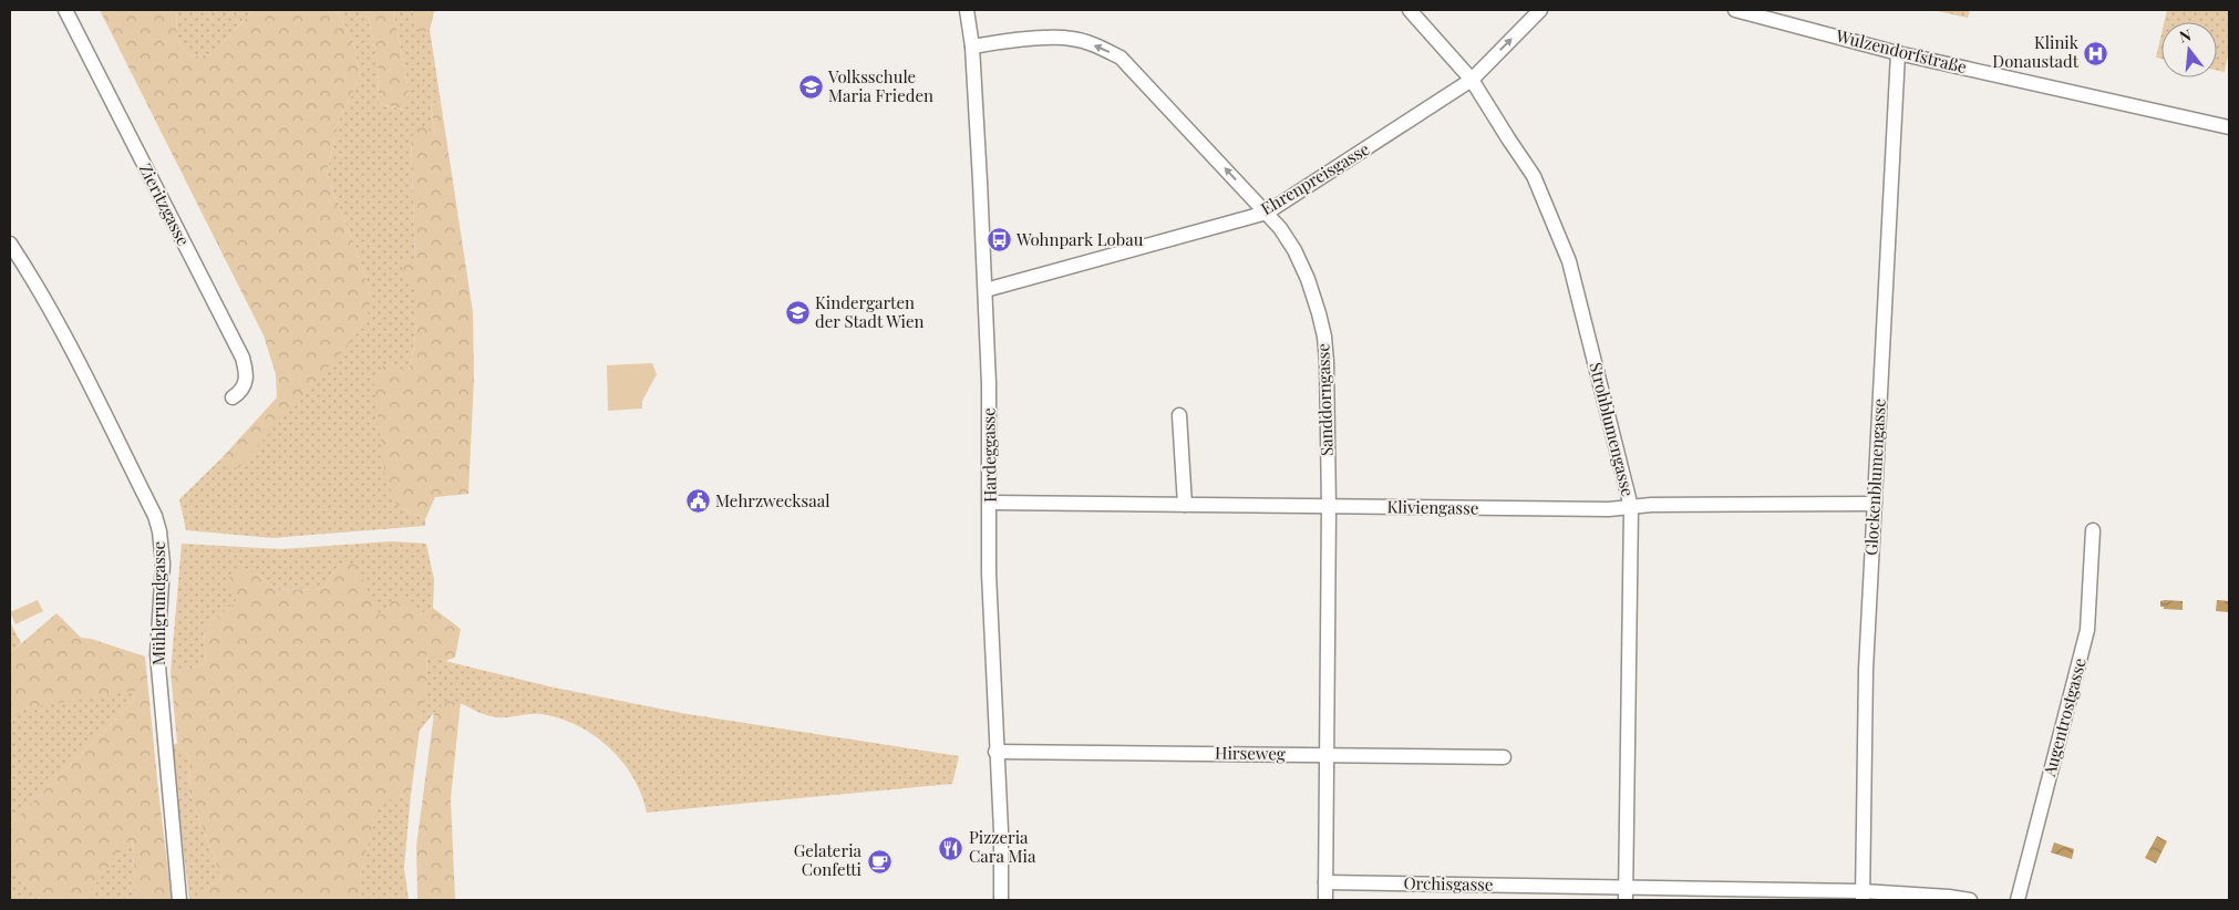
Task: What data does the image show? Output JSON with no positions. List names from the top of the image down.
{
  "streets": {
    "street": [
      "Wulzendorfstraße",
      "Ehrenpreisgasse",
      "Zieritzgasse",
      "Sanddorngasse",
      "Strohblumengasse",
      "Hardeggasse",
      "Glockenblumengasse",
      "Kliviengasse",
      "Mühlgrundgasse",
      "Augentrostgasse",
      "Hirseweg",
      "Orchisgasse"
    ]
  },
  "crossings": [
    ["Wulzendorfstraße", "Glockenblumengasse"],
    ["Ehrenpreisgasse", "Sanddorngasse"],
    ["Ehrenpreisgasse", "Strohblumengasse"],
    ["Ehrenpreisgasse", "Hardeggasse"],
    ["Sanddorngasse", "Hardeggasse"],
    ["Sanddorngasse", "Kliviengasse"],
    ["Sanddorngasse", "Hirseweg"],
    ["Sanddorngasse", "Orchisgasse"],
    ["Strohblumengasse", "Kliviengasse"],
    ["Strohblumengasse", "Orchisgasse"],
    ["Hardeggasse", "Kliviengasse"],
    ["Hardeggasse", "Hirseweg"],
    ["Glockenblumengasse", "Kliviengasse"],
    ["Glockenblumengasse", "Orchisgasse"]
  ],
  "places": {
    "hospital": ["Klinik Donaustadt"],
    "school or university": ["Volksschule Maria Frieden", "Kindergarten der Stadt Wien"],
    "bus stop": ["Wohnpark Lobau"],
    "public building": ["Mehrzwecksaal"],
    "restaurant": ["Pizzeria Cara Mia"],
    "cafe": ["Gelateria Confetti"]
  },
  "north": "top"
}
